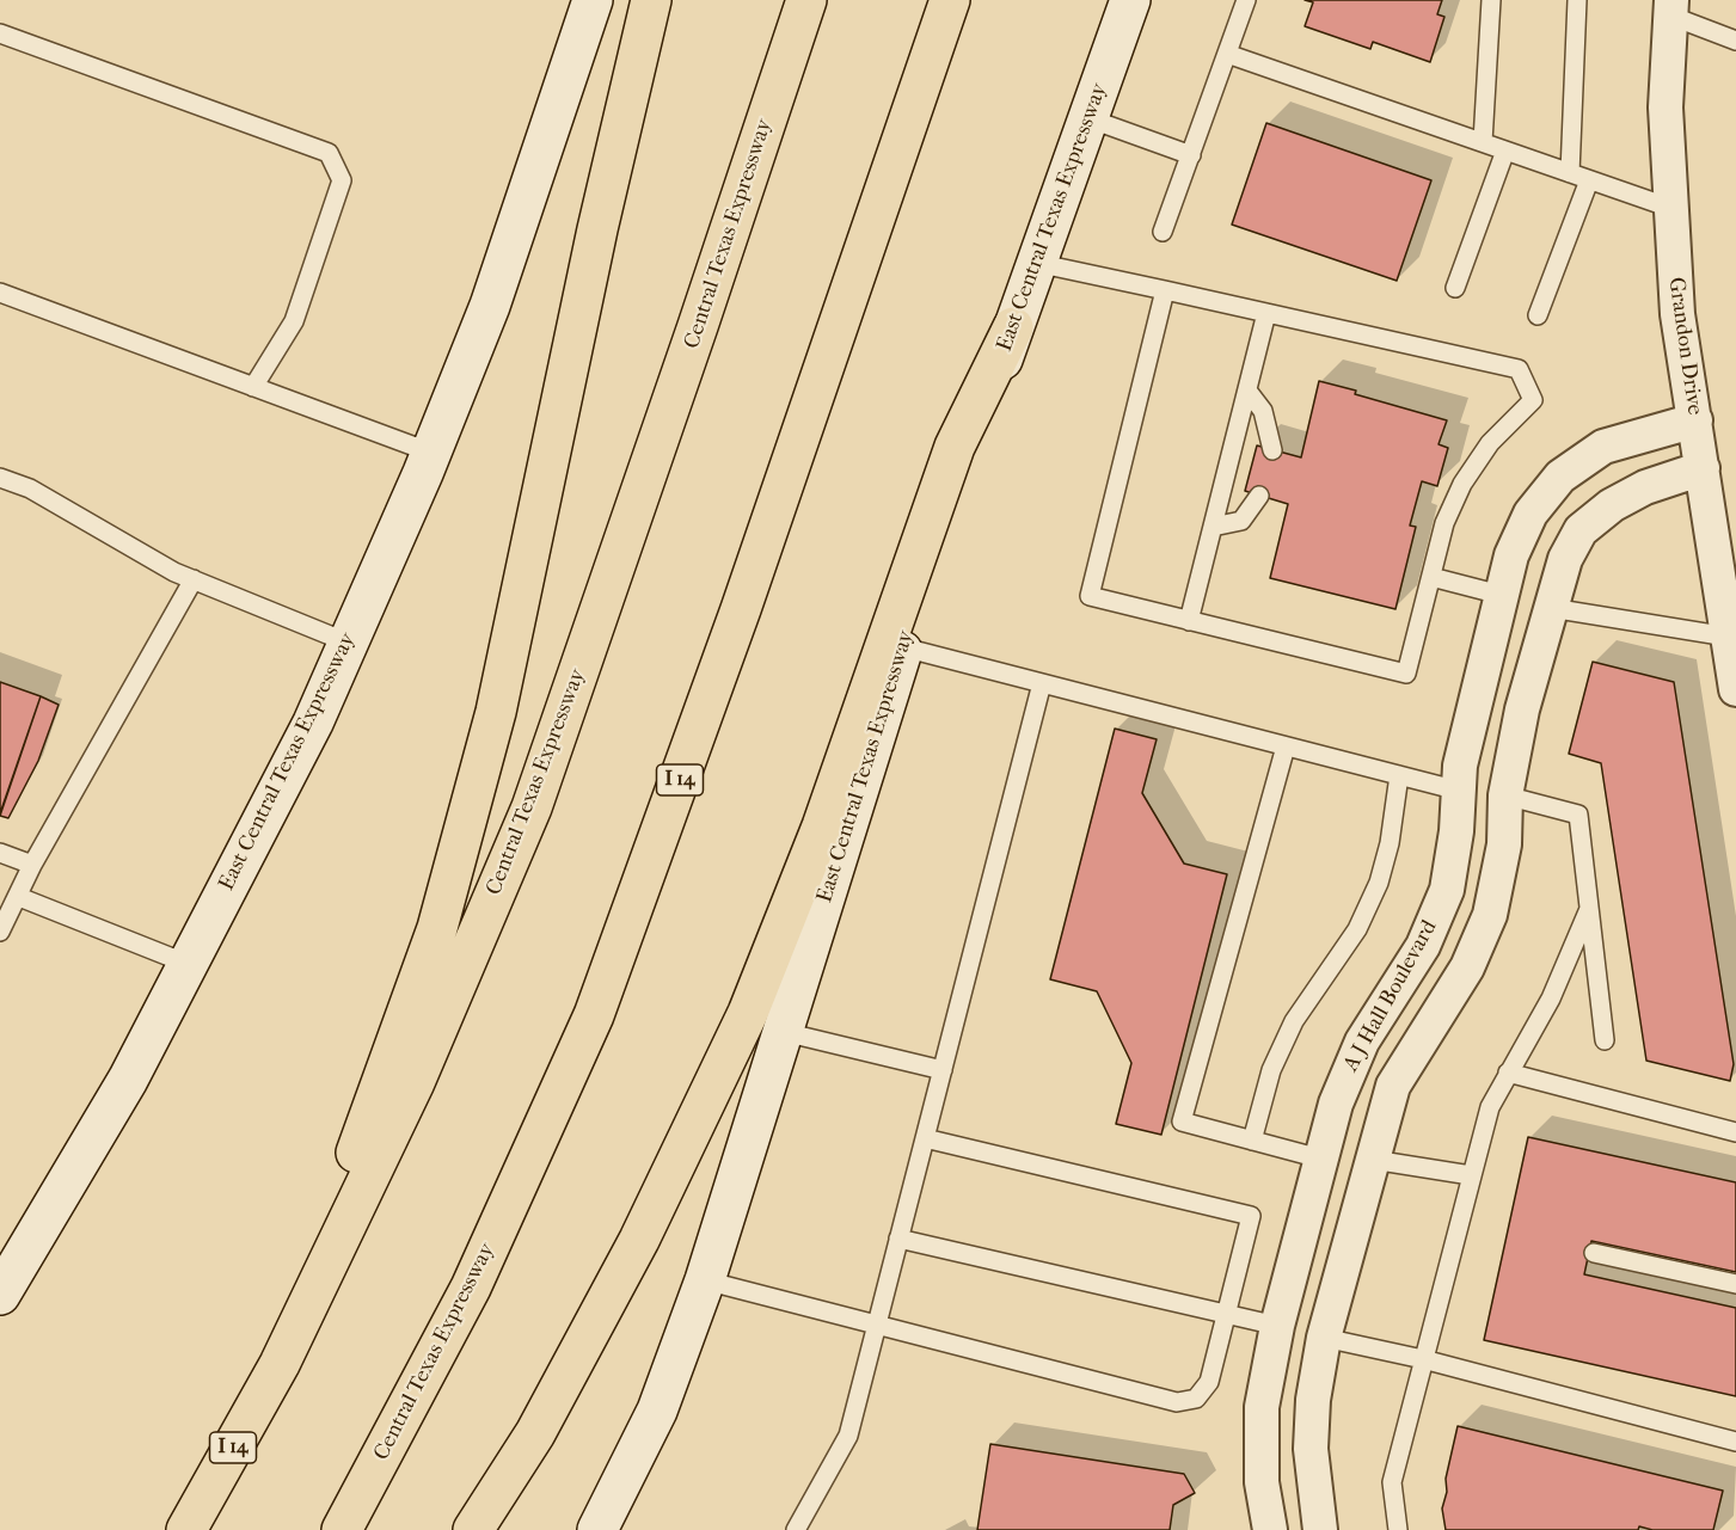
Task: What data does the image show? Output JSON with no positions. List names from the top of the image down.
{
  "streets": {
    "highway": ["Central Texas Expressway", "I 14"],
    "main road": ["East Central Texas Expressway"],
    "street": ["Grandon Drive", "A J Hall Boulevard"]
  },
  "crossings": [
    ["Grandon Drive", "A J Hall Boulevard"]
  ]
}
